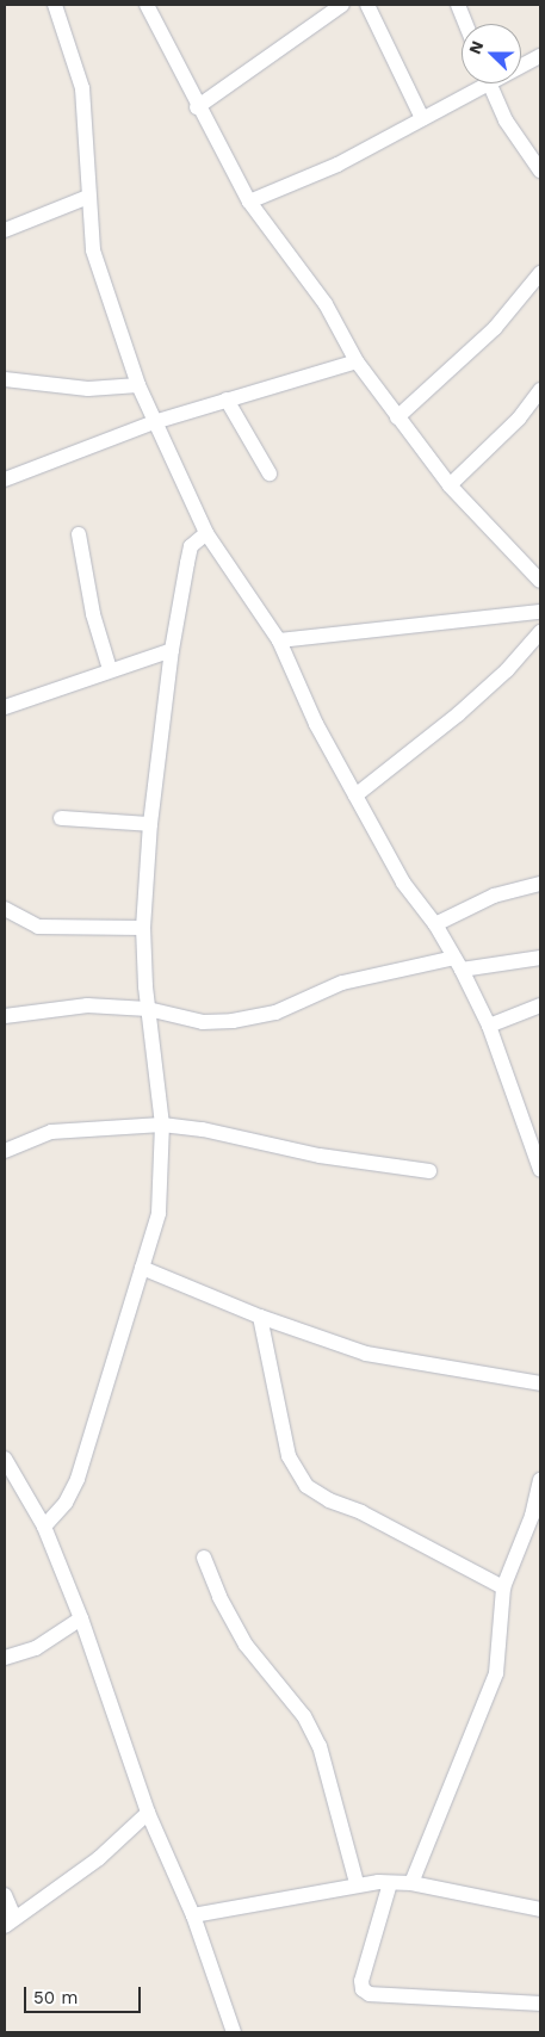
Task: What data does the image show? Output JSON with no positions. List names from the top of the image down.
{
  "scale_bar": "50 m",
  "north": "left"
}
